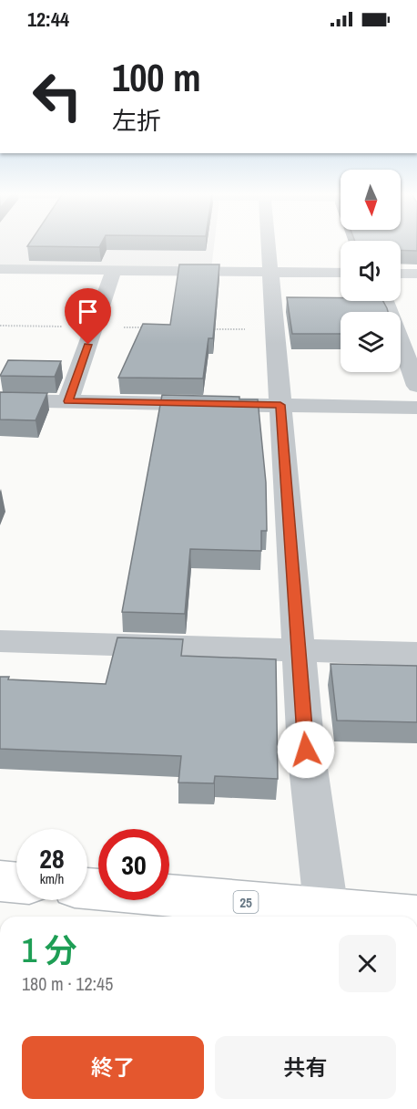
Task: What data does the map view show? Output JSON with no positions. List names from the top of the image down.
{
  "streets": {
    "main road": ["25"]
  },
  "north": "bottom",
  "page": {
    "status": "12:44",
    "turn": ["100 m", "左折"],
    "speed": "28 km/h",
    "limit": "30",
    "heading": ["1 分", "180 m · 12:45"],
    "buttons": ["終了", "共有"]
  }
}
